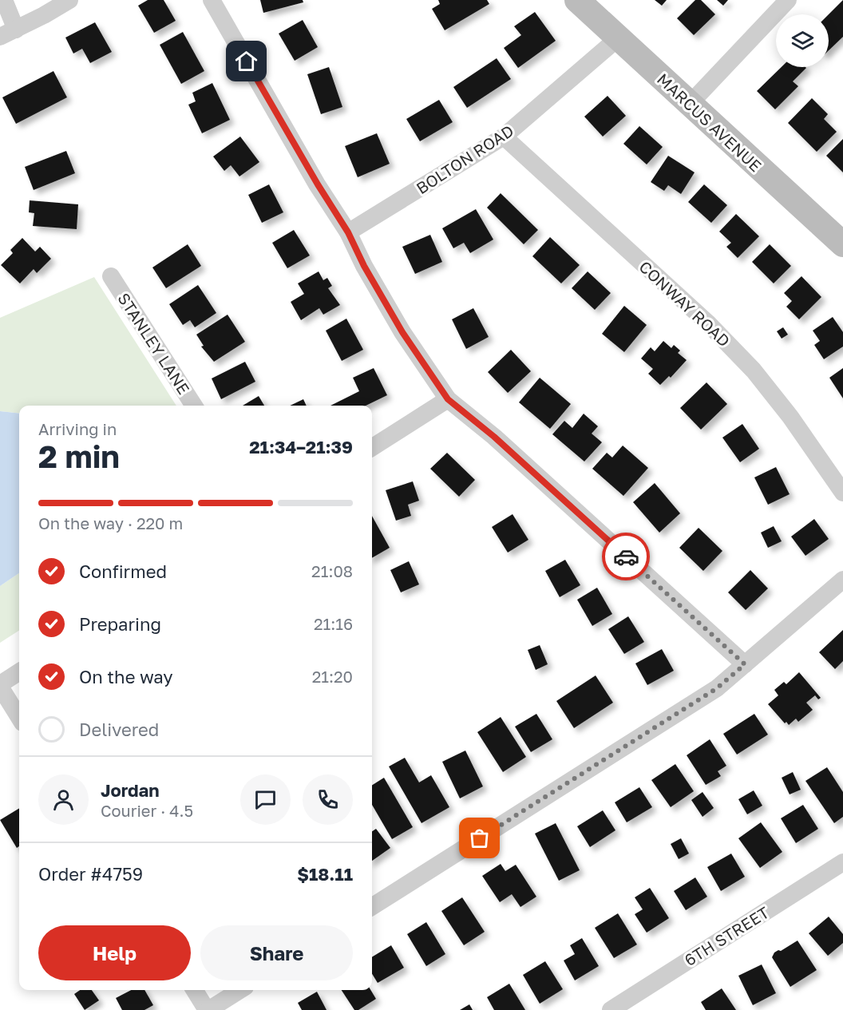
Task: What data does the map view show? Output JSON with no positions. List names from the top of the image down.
{
  "streets": {
    "main road": ["MARCUS AVENUE"],
    "street": [
      "BOLTON ROAD",
      "CONWAY ROAD",
      "STANLEY LANE",
      "6TH STREET"
    ]
  },
  "crossings": [
    ["MARCUS AVENUE", "BOLTON ROAD"],
    ["BOLTON ROAD", "CONWAY ROAD"]
  ],
  "page": {
    "heading": ["2 min", "Arriving in", "21:34–21:39"],
    "panel": [
      "Jordan",
      "Courier · 4.5",
      "Order #4759",
      "$18.11"
    ],
    "bar": "On the way · 220 m",
    "list": [
      ["Confirmed", "21:08"],
      ["Preparing", "21:16"],
      ["On the way", "21:20"],
      "Delivered"
    ],
    "buttons": ["Help", "Share"]
  }
}
